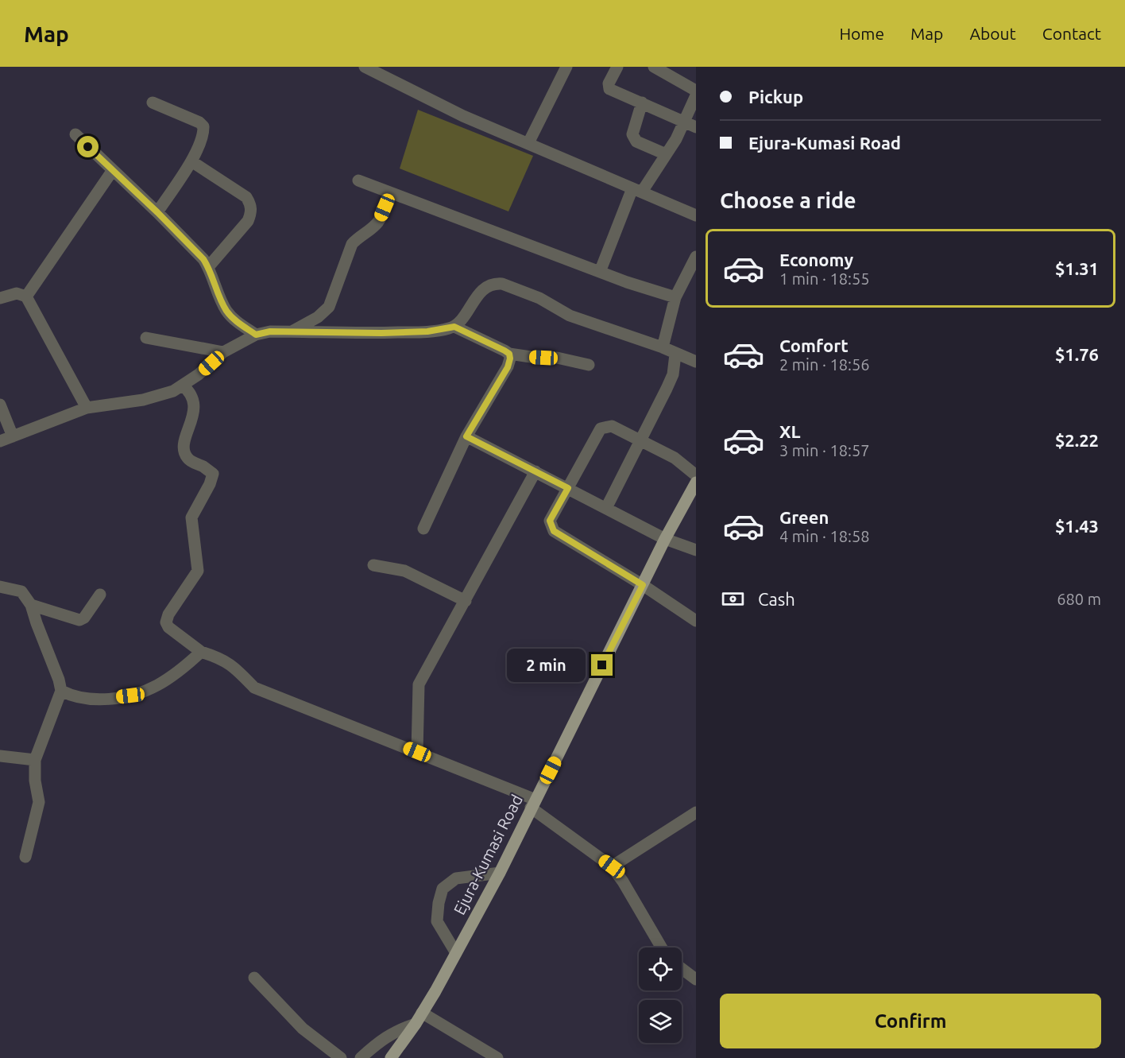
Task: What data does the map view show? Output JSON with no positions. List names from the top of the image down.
{
  "streets": {
    "main road": ["Ejura-Kumasi Road"]
  },
  "page": {
    "header": "Map",
    "nav": [
      "Home",
      "Map",
      "About",
      "Contact"
    ],
    "banner": ["Pickup", "Ejura-Kumasi Road"],
    "heading": "Choose a ride",
    "list": [
      {
        "name": "Economy",
        "note": "1 min · 18:55",
        "value": "$1.31"
      },
      {
        "name": "Comfort",
        "note": "2 min · 18:56",
        "value": "$1.76"
      },
      {
        "name": "XL",
        "note": "3 min · 18:57",
        "value": "$2.22"
      },
      {
        "name": "Green",
        "note": "4 min · 18:58",
        "value": "$1.43"
      }
    ],
    "pay": ["Cash", "680 m"],
    "bubble": "2 min",
    "buttons": "Confirm"
  }
}
